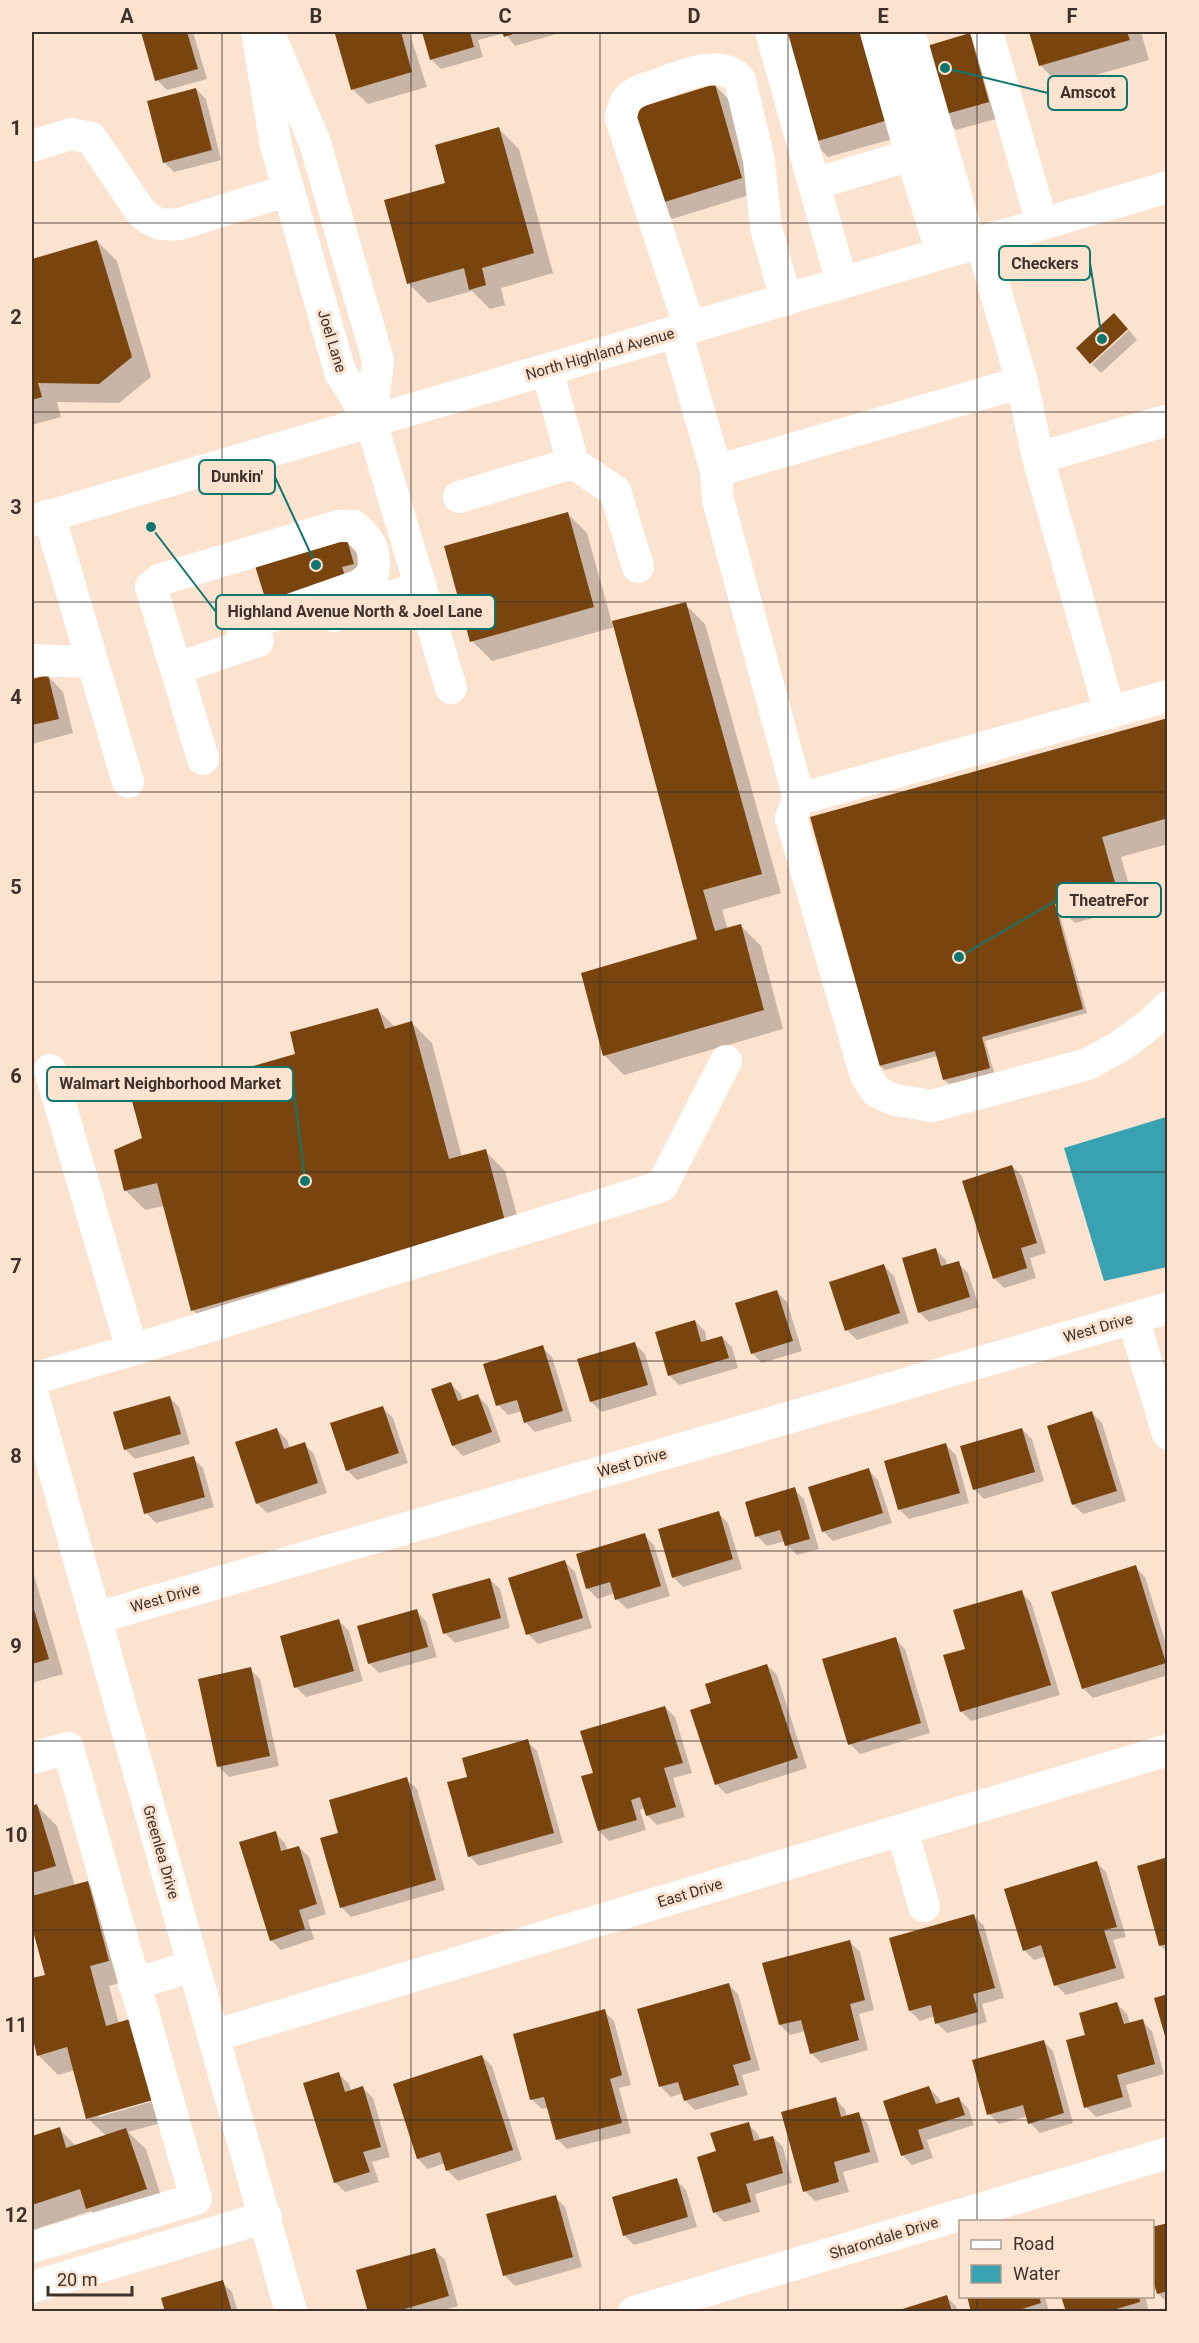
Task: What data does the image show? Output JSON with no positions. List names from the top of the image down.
{
  "streets": {
    "street": [
      "Joel Lane",
      "North Highland Avenue",
      "West Drive",
      "Greenlea Drive",
      "East Drive",
      "Sharondale Drive"
    ]
  },
  "crossings": [
    ["Joel Lane", "North Highland Avenue"],
    ["West Drive", "Greenlea Drive"],
    ["Greenlea Drive", "East Drive"]
  ],
  "places": [
    "Amscot",
    "Checkers",
    "Highland Avenue North & Joel Lane",
    "Dunkin'",
    "TheatreFor",
    "Walmart Neighborhood Market"
  ],
  "legend": ["Road", "Water"],
  "scale_bar": "20 m",
  "grid": {
    "columns": [
      "A",
      "B",
      "C",
      "D",
      "E",
      "F"
    ],
    "rows": [
      "1",
      "2",
      "3",
      "4",
      "5",
      "6",
      "7",
      "8",
      "9",
      "10",
      "11",
      "12"
    ]
  }
}
